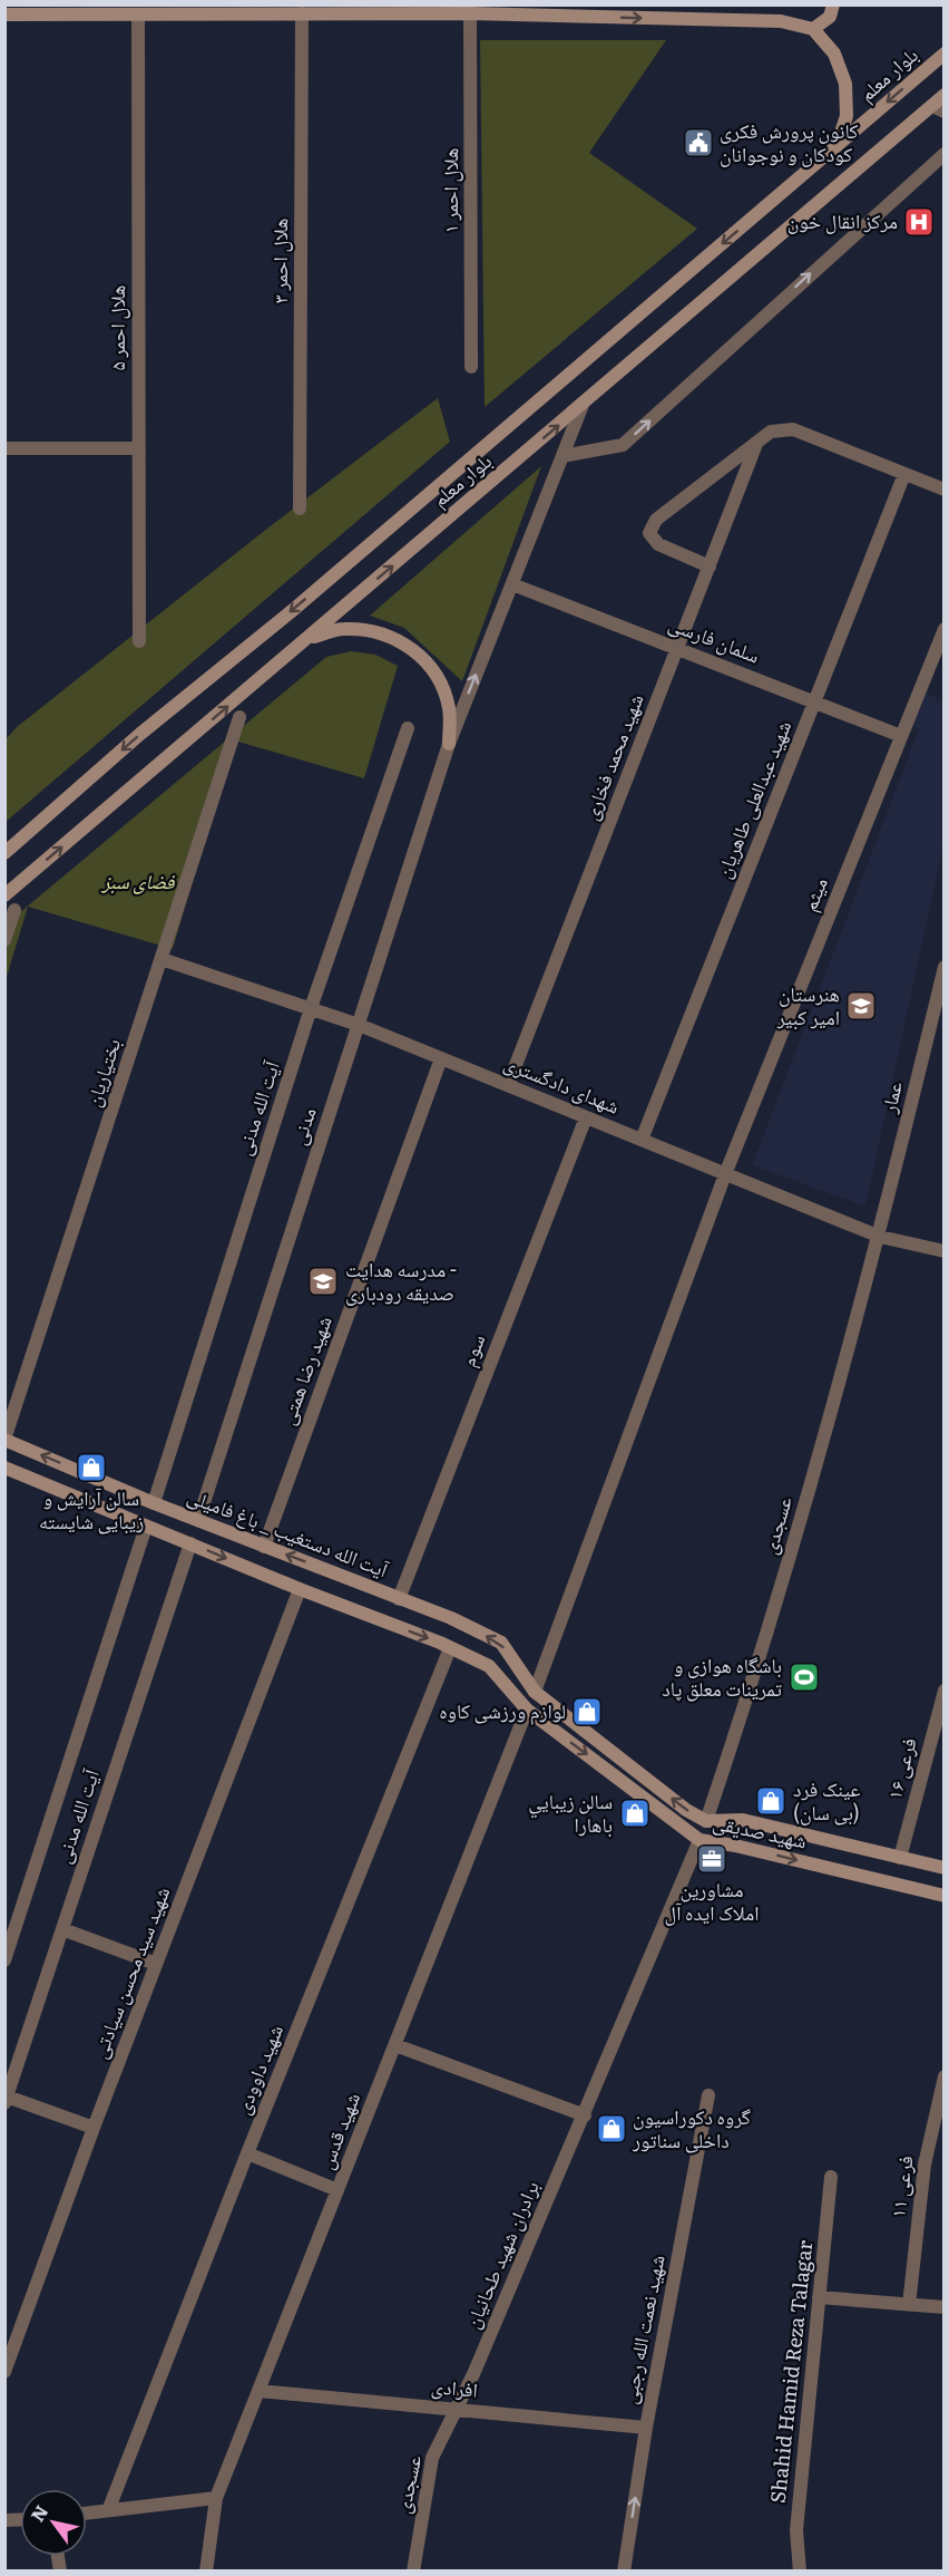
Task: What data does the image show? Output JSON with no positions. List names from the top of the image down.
{
  "streets": {
    "main road": ["بلوار معلم", "آیت الله دستغیب _ باغ فامیلی", "شهید صدیقی"],
    "street": [
      "هلال احمر ۱",
      "هلال احمر ۳",
      "هلال احمر ۵",
      "سلمان فارسی",
      "شهید محمد فخاری",
      "شهید عبدالعلی طاهریان",
      "میثم",
      "بختیاریان",
      "شهدای دادگستری",
      "عمار",
      "آیت الله مدنی",
      "مدنی",
      "سوم",
      "شهید رضا همتی",
      "عسجدی",
      "فرعی ۱۶",
      "شهید سید محسن سیادتی",
      "شهید داوودی",
      "شهید قدس",
      "فرعی ۱۱",
      "برادران شهید طحانیان",
      "شهید نعمت الله رجبی",
      "Shahid Hamid Reza Talagar",
      "افرادی"
    ]
  },
  "crossings": [
    ["بلوار معلم", "مدنی"],
    ["سلمان فارسی", "شهید محمد فخاری"],
    ["سلمان فارسی", "شهید عبدالعلی طاهریان"],
    ["سلمان فارسی", "میثم"],
    ["سلمان فارسی", "مدنی"],
    ["شهید محمد فخاری", "شهدای دادگستری"],
    ["شهید عبدالعلی طاهریان", "شهدای دادگستری"],
    ["میثم", "شهدای دادگستری"],
    ["میثم", "آیت الله دستغیب _ باغ فامیلی"],
    ["میثم", "شهید صدیقی"],
    ["بختیاریان", "شهدای دادگستری"],
    ["بختیاریان", "آیت الله دستغیب _ باغ فامیلی"],
    ["شهدای دادگستری", "عمار"],
    ["شهدای دادگستری", "آیت الله مدنی"],
    ["شهدای دادگستری", "مدنی"],
    ["شهدای دادگستری", "سوم"],
    ["شهدای دادگستری", "شهید رضا همتی"],
    ["شهدای دادگستری", "عسجدی"],
    ["عمار", "عسجدی"],
    ["آیت الله مدنی", "آیت الله دستغیب _ باغ فامیلی"],
    ["مدنی", "آیت الله دستغیب _ باغ فامیلی"],
    ["سوم", "آیت الله دستغیب _ باغ فامیلی"],
    ["شهید رضا همتی", "آیت الله دستغیب _ باغ فامیلی"],
    ["عسجدی", "شهید صدیقی"],
    ["عسجدی", "برادران شهید طحانیان"],
    ["عسجدی", "افرادی"],
    ["آیت الله دستغیب _ باغ فامیلی", "شهید صدیقی"],
    ["فرعی ۱۶", "شهید صدیقی"],
    ["شهید صدیقی", "شهید قدس"],
    ["شهید صدیقی", "برادران شهید طحانیان"],
    ["شهید قدس", "افرادی"],
    ["برادران شهید طحانیان", "افرادی"],
    ["شهید نعمت الله رجبی", "افرادی"]
  ],
  "parks": ["فضای سبز"],
  "places": {
    "public building": ["کانون پرورش فکری کودکان و نوجوانان"],
    "hospital": ["مرکز انقال خون"],
    "school or university": ["هنرستان امیر کبیر", "مدرسه هدایت - صدیقه رودباری"],
    "shop": [
      "سالن آرایش و زیبایی شایسته",
      "لوازم ورزشی کاوه",
      "عینک فرد (بی سان)",
      "سالن زيبايي باهارا",
      "گروه دکوراسیون داخلی سناتور"
    ],
    "sports": ["باشگاه هوازی و تمرینات معلق پاد"],
    "office": ["مشاورین املاک ایده آل"]
  },
  "north": "top left"
}
